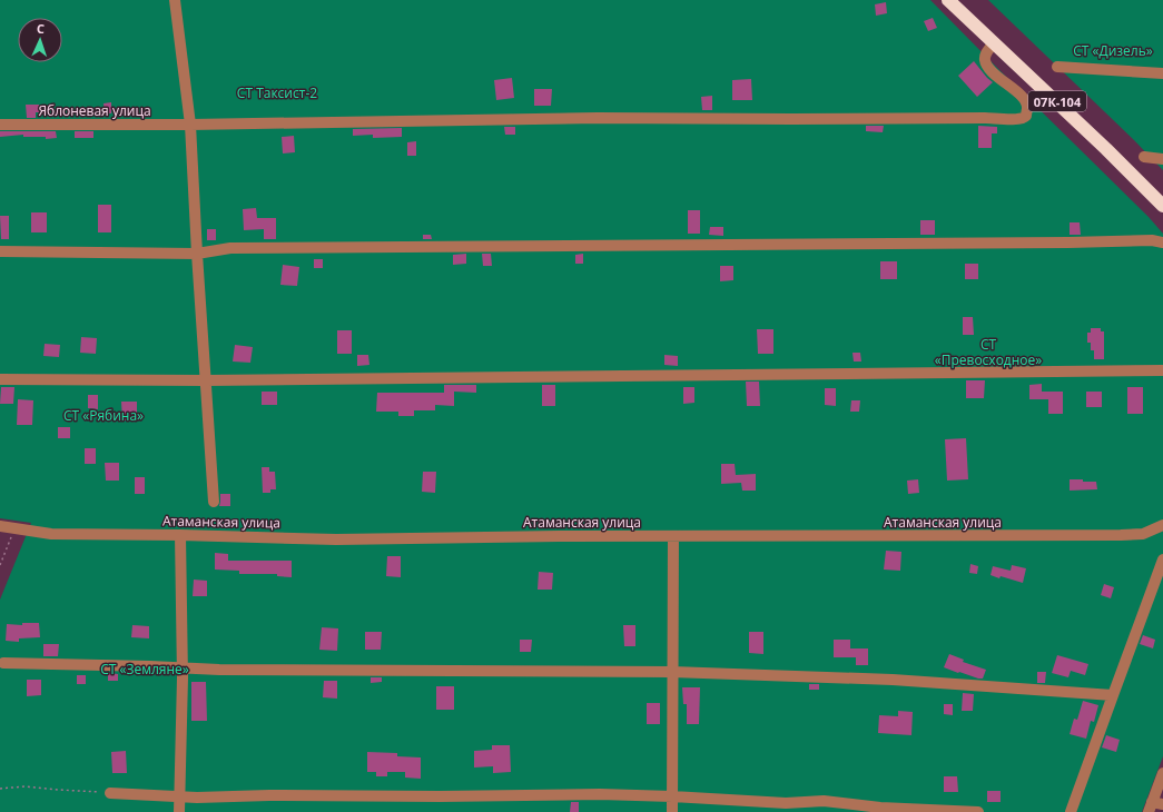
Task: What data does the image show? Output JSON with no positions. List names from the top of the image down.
{
  "streets": {
    "highway": ["07К-104"],
    "street": ["Яблоневая улица", "Атаманская улица"]
  },
  "crossings": [
    ["07К-104", "Яблоневая улица"]
  ],
  "parks": [
    "СТ «Дизель»",
    "СТ Таксист-2",
    "СТ «Превосходное»",
    "СТ «Рябина»",
    "СТ «Земляне»"
  ],
  "north": "top"
}
